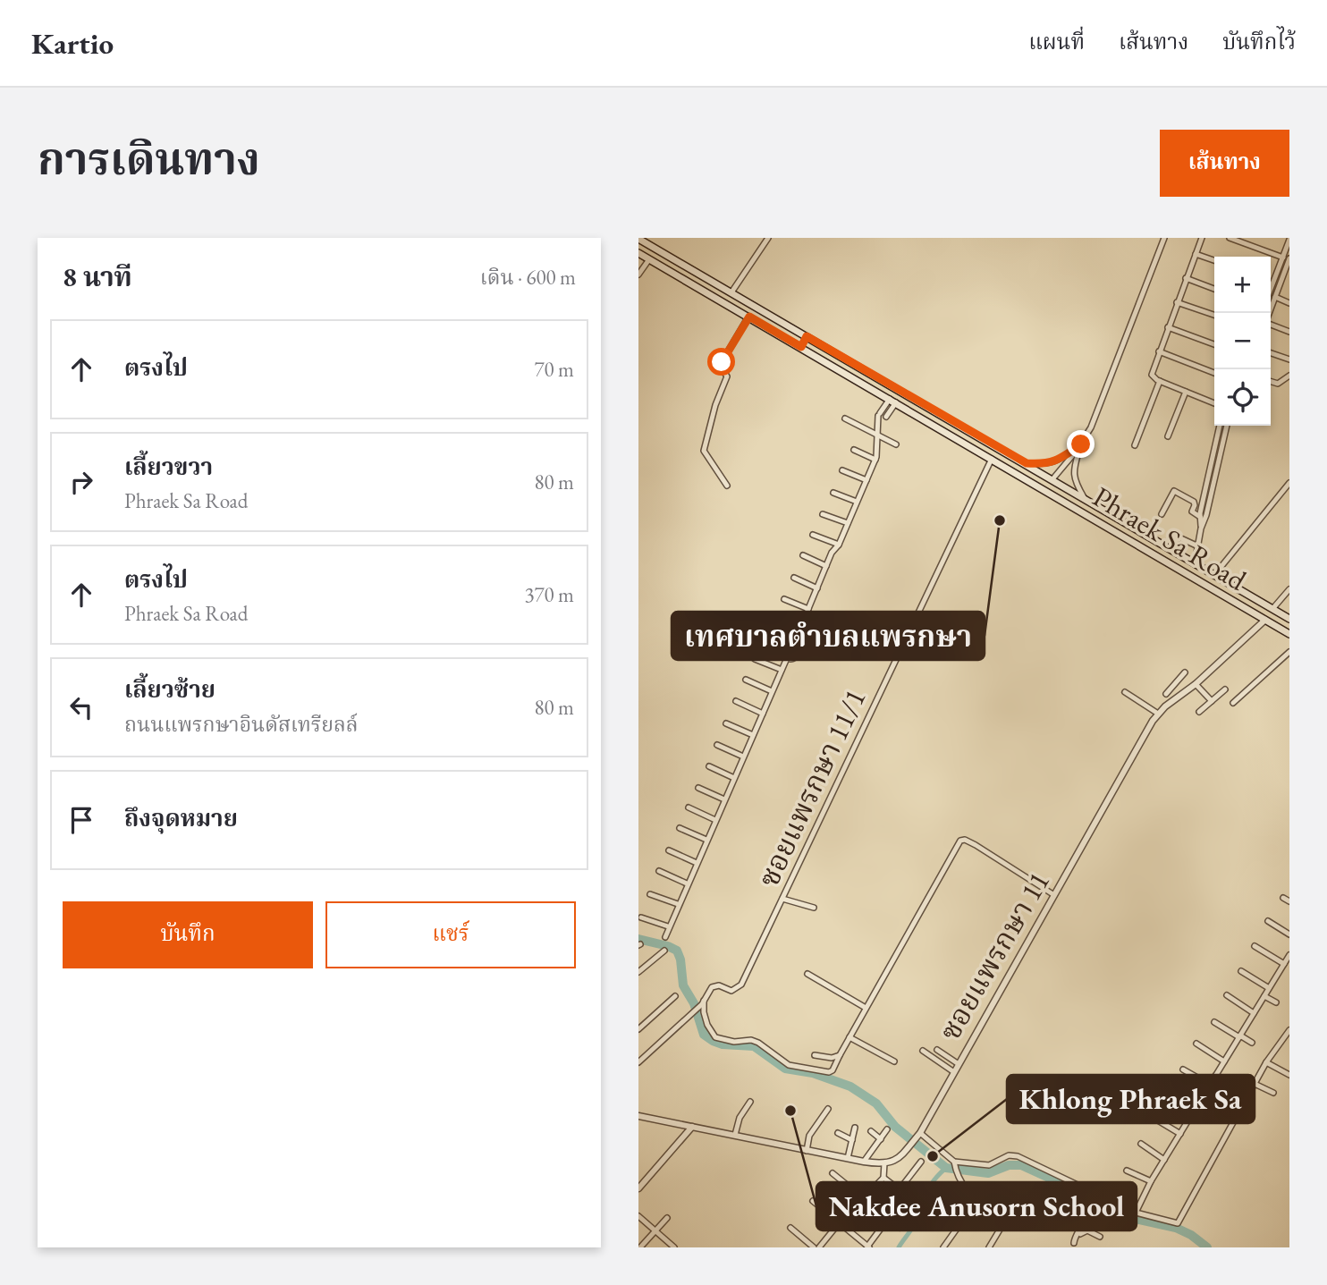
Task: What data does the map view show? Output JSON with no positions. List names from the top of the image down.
{
  "streets": {
    "main road": ["Phraek Sa Road"],
    "street": ["ซอยแพรกษา 11/1", "ซอยแพรกษา 11"]
  },
  "crossings": [
    ["Phraek Sa Road", "ซอยแพรกษา 11/1"],
    ["Phraek Sa Road", "ซอยแพรกษา 11"]
  ],
  "places": ["เทศบาลตำบลแพรกษา", "Nakdee Anusorn School", "Khlong Phraek Sa"],
  "page": {
    "header": "Kartio",
    "nav": ["แผนที่", "เส้นทาง", "บันทึกไว้"],
    "title": "การเดินทาง",
    "buttons": [
      "เส้นทาง",
      ["บันทึก", "แชร์"]
    ],
    "heading": ["8 นาที", "เดิน · 600 m"],
    "map_buttons": ["+", "−"],
    "list": [
      ["ตรงไป", "70 m"],
      ["เลี้ยวขวา", "Phraek Sa Road", "80 m"],
      ["ตรงไป", "Phraek Sa Road", "370 m"],
      ["เลี้ยวซ้าย", "ถนนแพรกษาอินดัสเทรียลล์", "80 m"],
      "ถึงจุดหมาย"
    ]
  }
}
